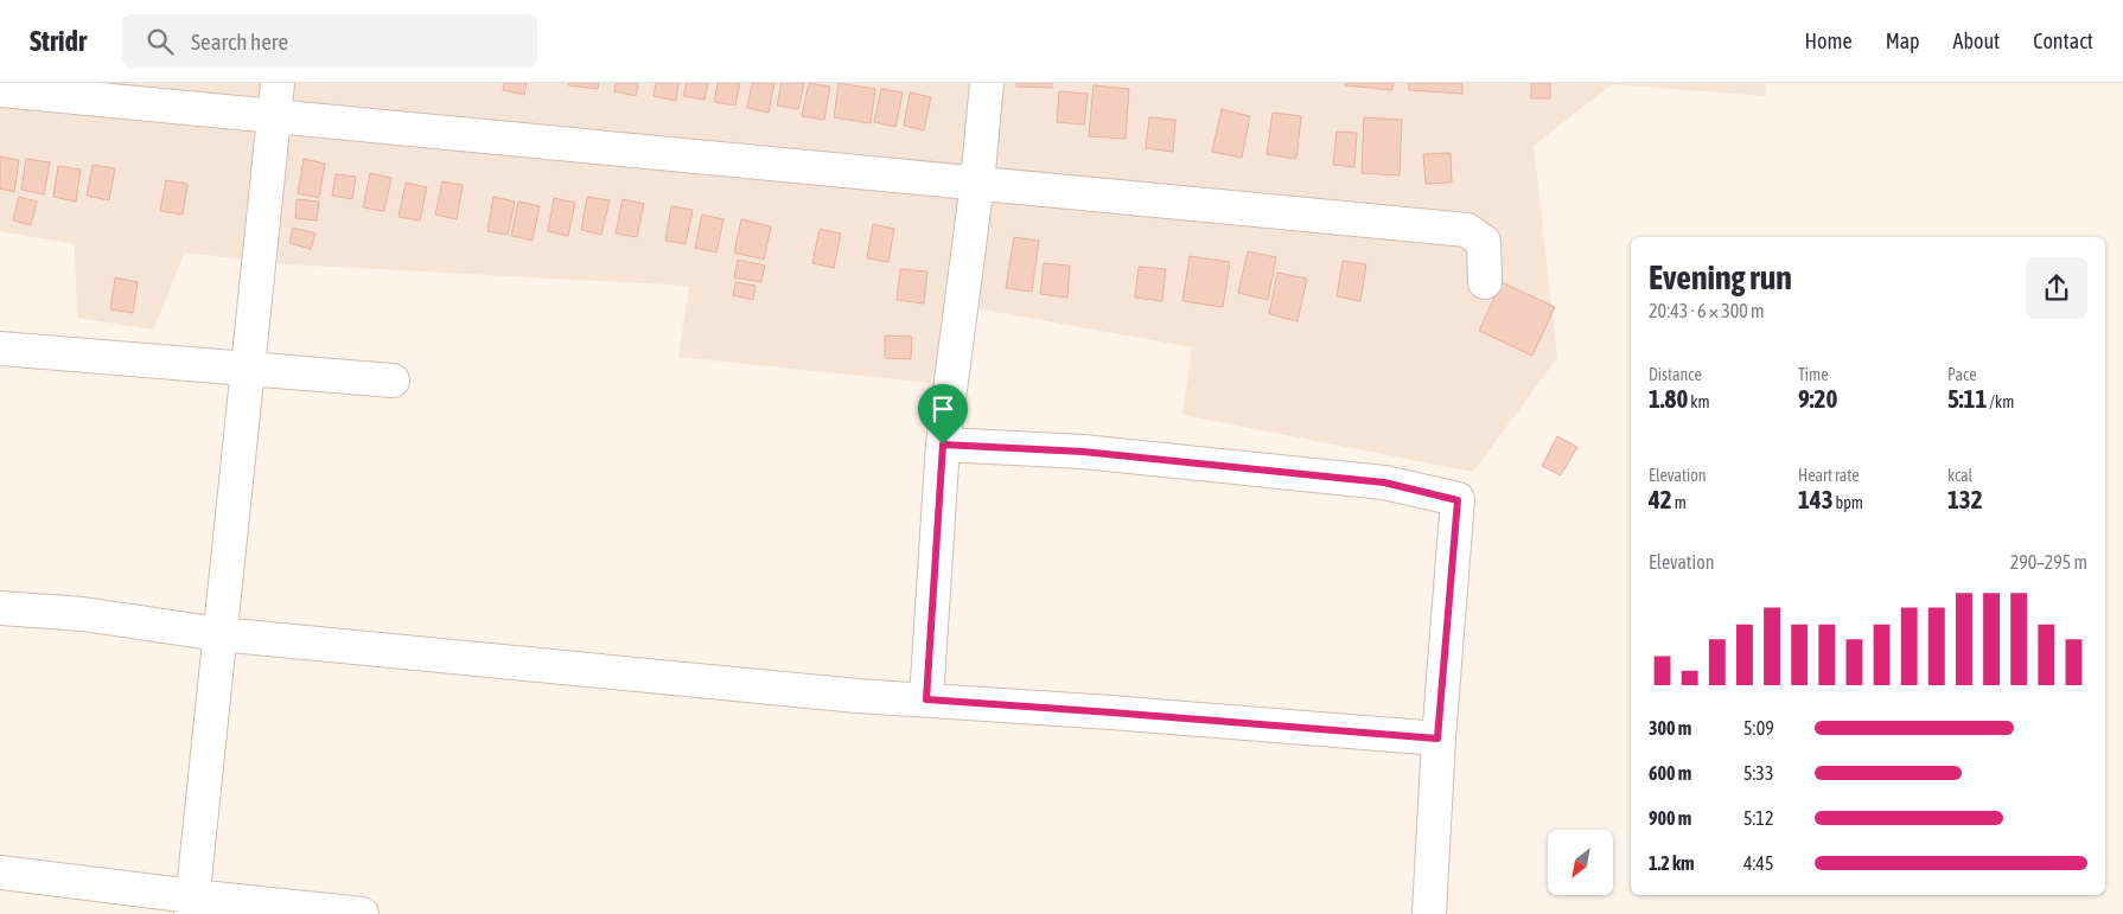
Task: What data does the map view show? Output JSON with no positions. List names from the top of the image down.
{
  "north": "bottom left",
  "page": {
    "header": "Stridr",
    "search": "Search here",
    "nav": [
      "Home",
      "Map",
      "About",
      "Contact"
    ],
    "heading": ["Evening run", "20:43 · 6 × 300 m"],
    "stats": [
      ["Distance", "1.80 km"],
      ["Time", "9:20"],
      ["Pace", "5:11 /km"],
      ["Elevation", "42 m"],
      ["Heart rate", "143 bpm"],
      ["kcal", "132"]
    ],
    "chart": ["Elevation", "290–295 m"],
    "list": [
      {
        "name": "300 m",
        "note": "5:09"
      },
      {
        "name": "600 m",
        "note": "5:33"
      },
      {
        "name": "900 m",
        "note": "5:12"
      },
      {
        "name": "1.2 km",
        "note": "4:45"
      }
    ]
  }
}
